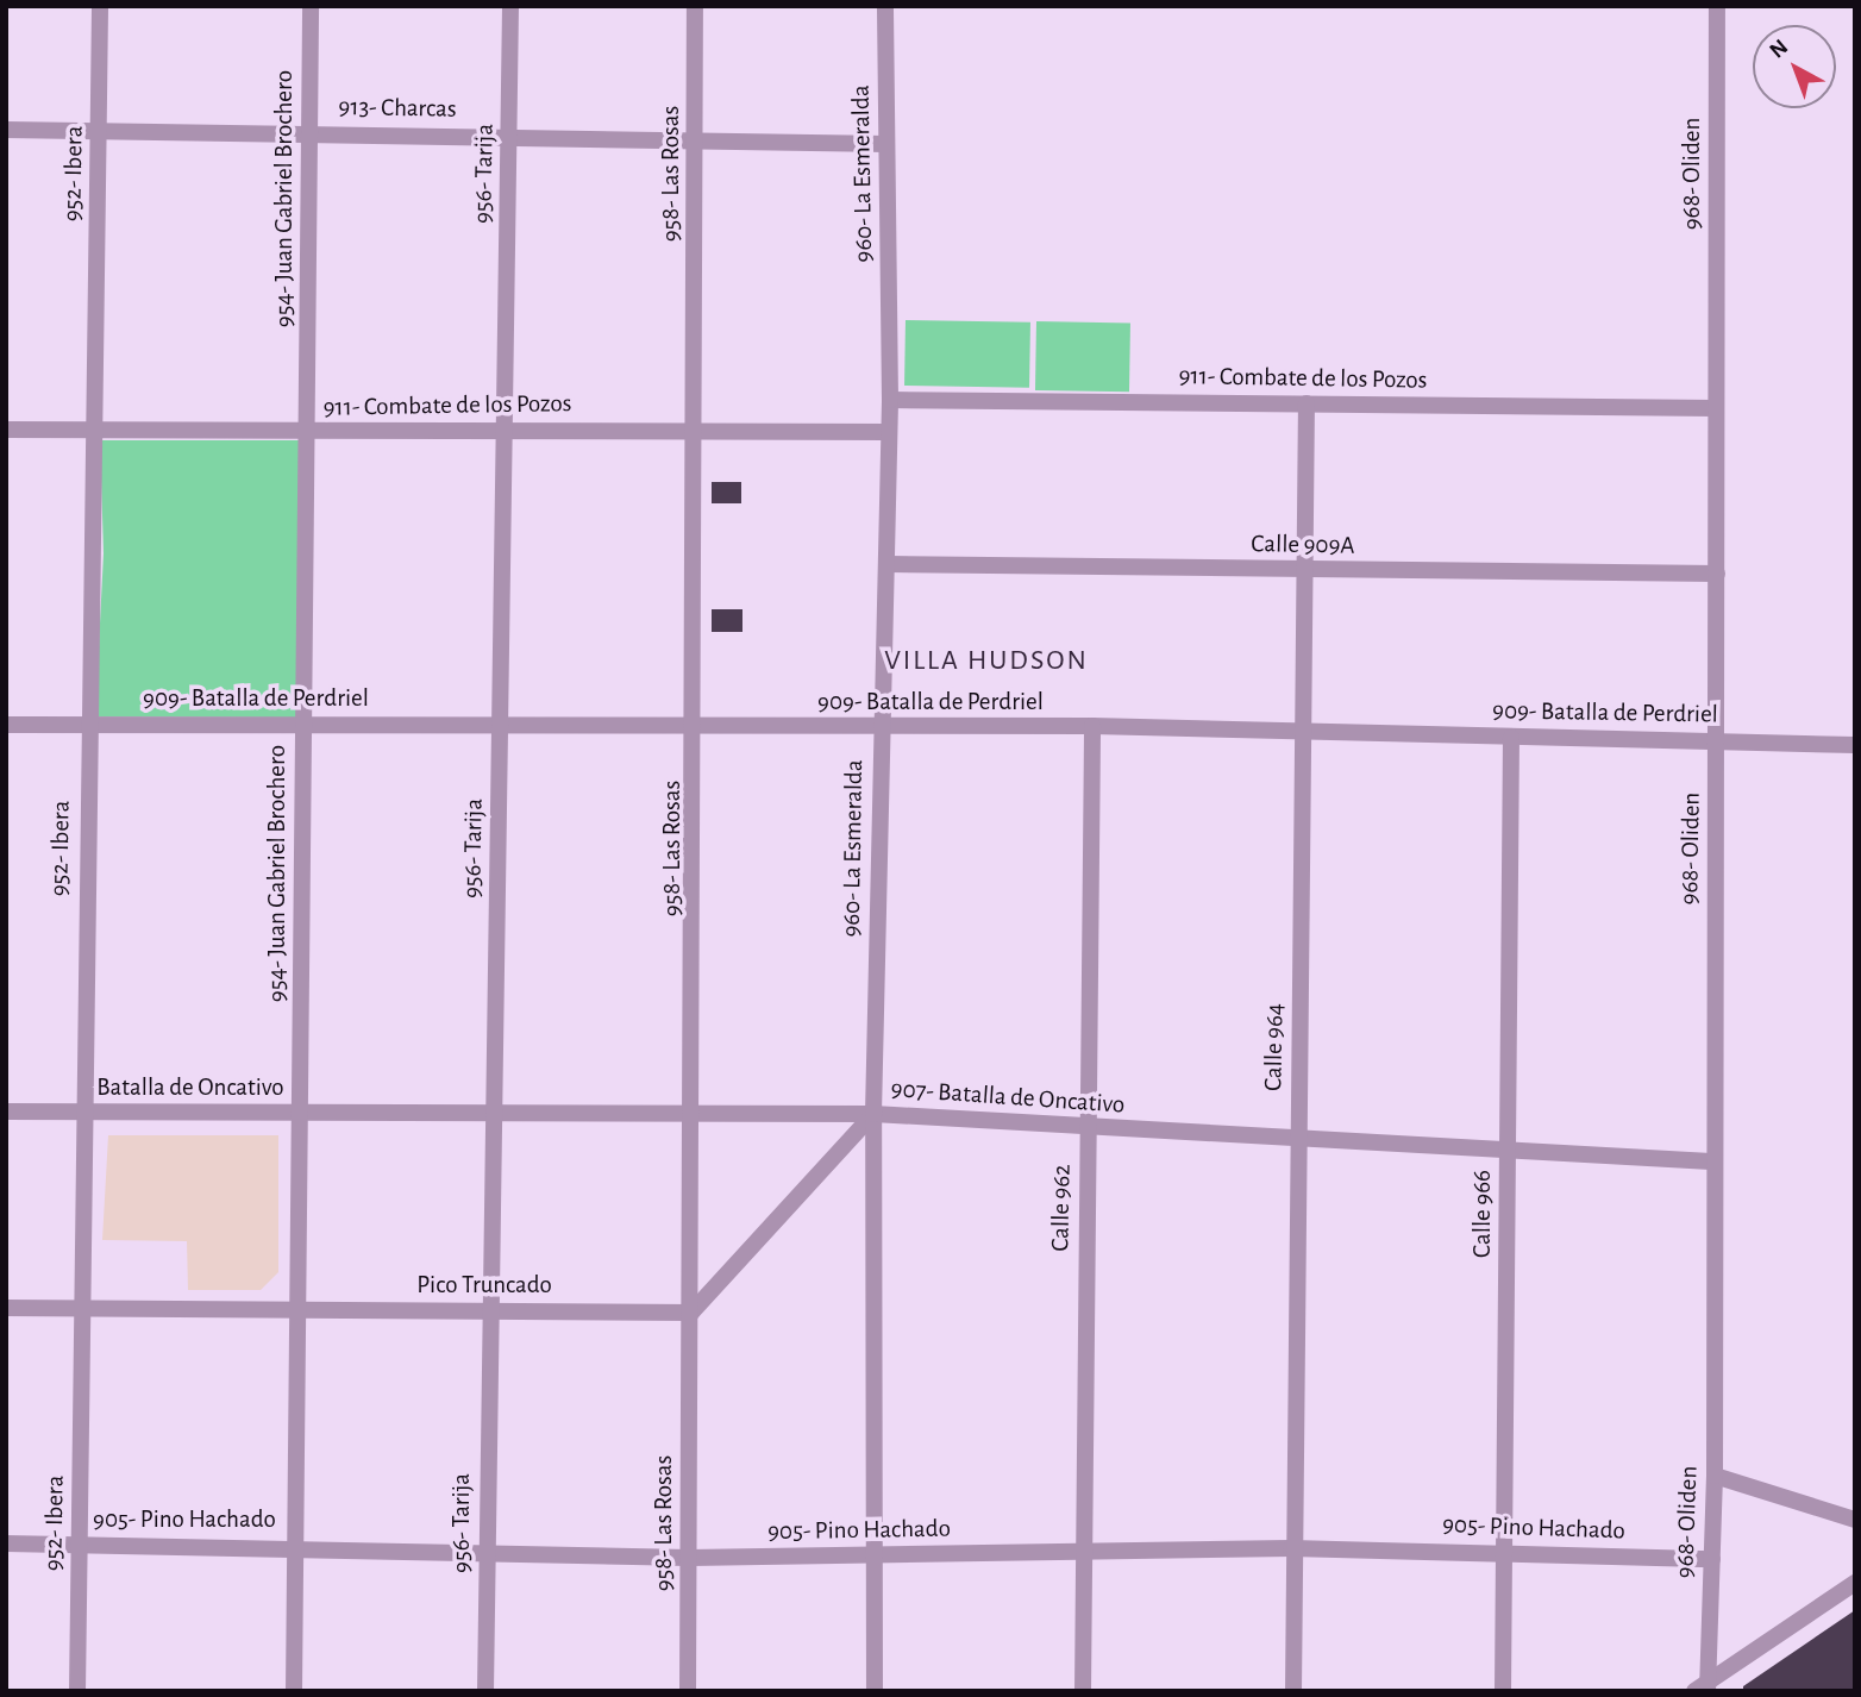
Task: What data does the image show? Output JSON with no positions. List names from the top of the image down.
{
  "streets": {
    "street": [
      "913- Charcas",
      "952- Ibera",
      "956- Tarija",
      "958- Las Rosas",
      "960- La Esmeralda",
      "968- Oliden",
      "954- Juan Gabriel Brochero",
      "911- Combate de los Pozos",
      "Calle 909A",
      "909- Batalla de Perdriel",
      "Calle 964",
      "Batalla de Oncativo",
      "907- Batalla de Oncativo",
      "Calle 962",
      "Calle 966",
      "Pico Truncado",
      "905- Pino Hachado"
    ]
  },
  "crossings": [
    ["913- Charcas", "952- Ibera"],
    ["913- Charcas", "956- Tarija"],
    ["913- Charcas", "958- Las Rosas"],
    ["913- Charcas", "960- La Esmeralda"],
    ["913- Charcas", "954- Juan Gabriel Brochero"],
    ["952- Ibera", "911- Combate de los Pozos"],
    ["952- Ibera", "909- Batalla de Perdriel"],
    ["952- Ibera", "Batalla de Oncativo"],
    ["952- Ibera", "Pico Truncado"],
    ["952- Ibera", "905- Pino Hachado"],
    ["956- Tarija", "911- Combate de los Pozos"],
    ["956- Tarija", "909- Batalla de Perdriel"],
    ["956- Tarija", "907- Batalla de Oncativo"],
    ["956- Tarija", "Pico Truncado"],
    ["956- Tarija", "905- Pino Hachado"],
    ["958- Las Rosas", "911- Combate de los Pozos"],
    ["958- Las Rosas", "909- Batalla de Perdriel"],
    ["958- Las Rosas", "907- Batalla de Oncativo"],
    ["958- Las Rosas", "Pico Truncado"],
    ["958- Las Rosas", "905- Pino Hachado"],
    ["960- La Esmeralda", "911- Combate de los Pozos"],
    ["960- La Esmeralda", "Calle 909A"],
    ["960- La Esmeralda", "909- Batalla de Perdriel"],
    ["960- La Esmeralda", "907- Batalla de Oncativo"],
    ["960- La Esmeralda", "905- Pino Hachado"],
    ["968- Oliden", "911- Combate de los Pozos"],
    ["968- Oliden", "Calle 909A"],
    ["968- Oliden", "909- Batalla de Perdriel"],
    ["968- Oliden", "907- Batalla de Oncativo"],
    ["968- Oliden", "905- Pino Hachado"],
    ["954- Juan Gabriel Brochero", "911- Combate de los Pozos"],
    ["954- Juan Gabriel Brochero", "909- Batalla de Perdriel"],
    ["954- Juan Gabriel Brochero", "Batalla de Oncativo"],
    ["954- Juan Gabriel Brochero", "907- Batalla de Oncativo"],
    ["954- Juan Gabriel Brochero", "Pico Truncado"],
    ["954- Juan Gabriel Brochero", "905- Pino Hachado"],
    ["911- Combate de los Pozos", "Calle 964"],
    ["Calle 909A", "Calle 964"],
    ["909- Batalla de Perdriel", "Calle 964"],
    ["909- Batalla de Perdriel", "Calle 962"],
    ["909- Batalla de Perdriel", "Calle 966"],
    ["Calle 964", "907- Batalla de Oncativo"],
    ["Calle 964", "905- Pino Hachado"],
    ["Batalla de Oncativo", "907- Batalla de Oncativo"],
    ["907- Batalla de Oncativo", "Calle 962"],
    ["907- Batalla de Oncativo", "Calle 966"],
    ["Calle 962", "905- Pino Hachado"],
    ["Calle 966", "905- Pino Hachado"]
  ],
  "districts": ["VILLA HUDSON"],
  "north": "top left"
}
